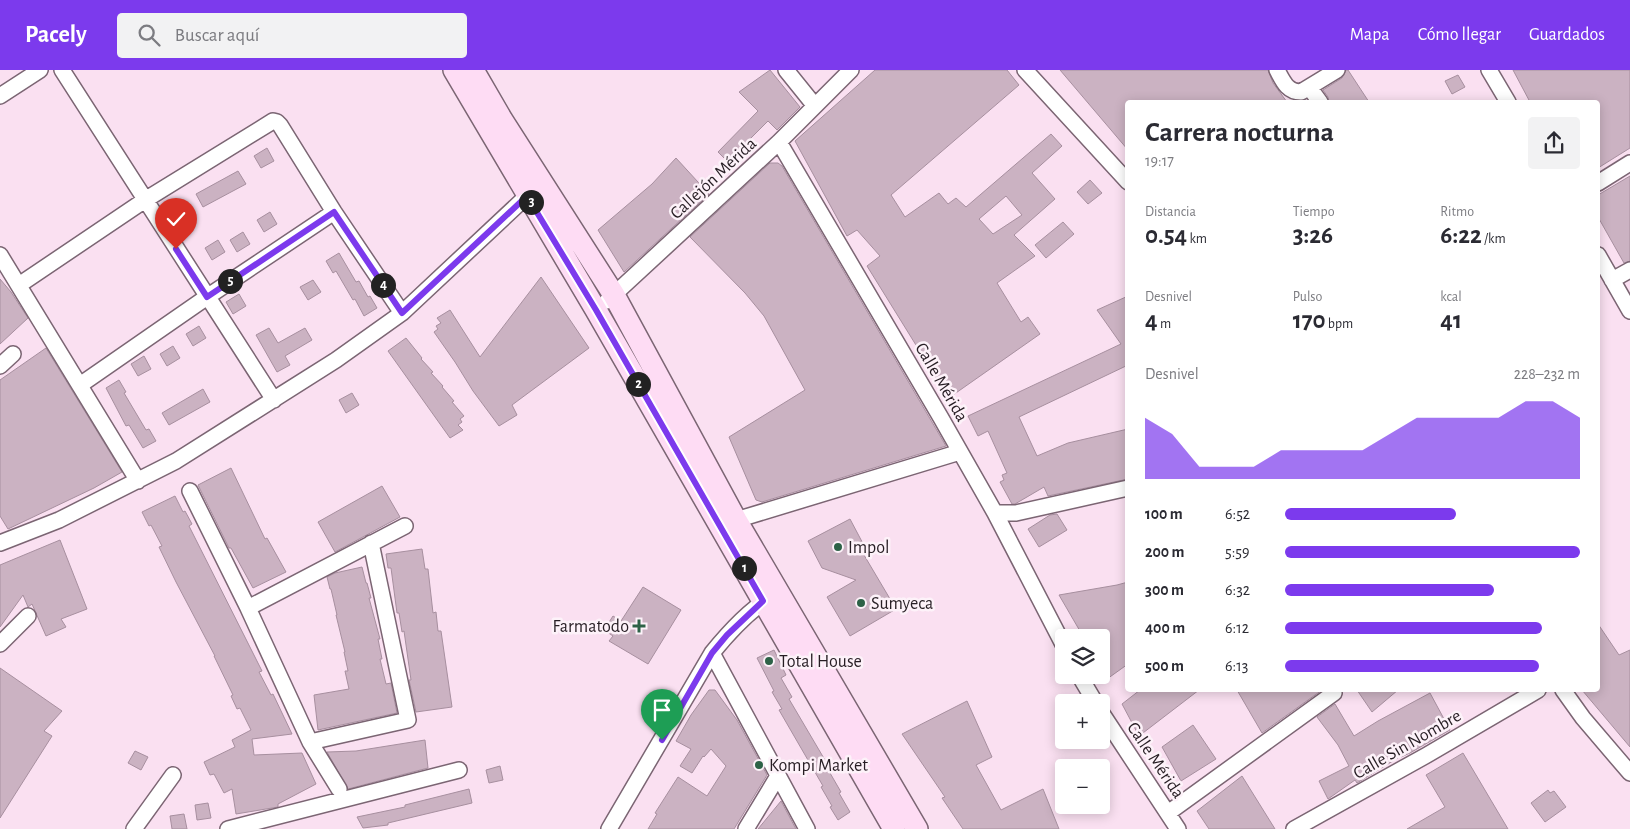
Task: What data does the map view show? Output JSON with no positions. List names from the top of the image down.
{
  "streets": {
    "street": ["Callejón Mérida", "Calle Mérida", "Calle Sin Nombre"]
  },
  "crossings": [
    ["Callejón Mérida", "Calle Mérida"]
  ],
  "places": {
    "other": [
      "Impol",
      "Sumyeca",
      "Total House",
      "Kompi Market"
    ],
    "health": ["Farmatodo"]
  },
  "page": {
    "header": "Pacely",
    "search": "Buscar aquí",
    "nav": ["Mapa", "Cómo llegar", "Guardados"],
    "heading": ["Carrera nocturna", "19:17"],
    "stats": [
      ["Distancia", "0.54 km"],
      ["Tiempo", "3:26"],
      ["Ritmo", "6:22 /km"],
      ["Desnivel", "4 m"],
      ["Pulso", "170 bpm"],
      ["kcal", "41"]
    ],
    "pins": [
      "3",
      "5",
      "4",
      "2",
      "1"
    ],
    "chart": ["Desnivel", "228–232 m"],
    "list": [
      {
        "name": "100 m",
        "note": "6:52"
      },
      {
        "name": "200 m",
        "note": "5:59"
      },
      {
        "name": "300 m",
        "note": "6:32"
      },
      {
        "name": "400 m",
        "note": "6:12"
      },
      {
        "name": "500 m",
        "note": "6:13"
      }
    ],
    "map_buttons": ["+", "−"]
  }
}
